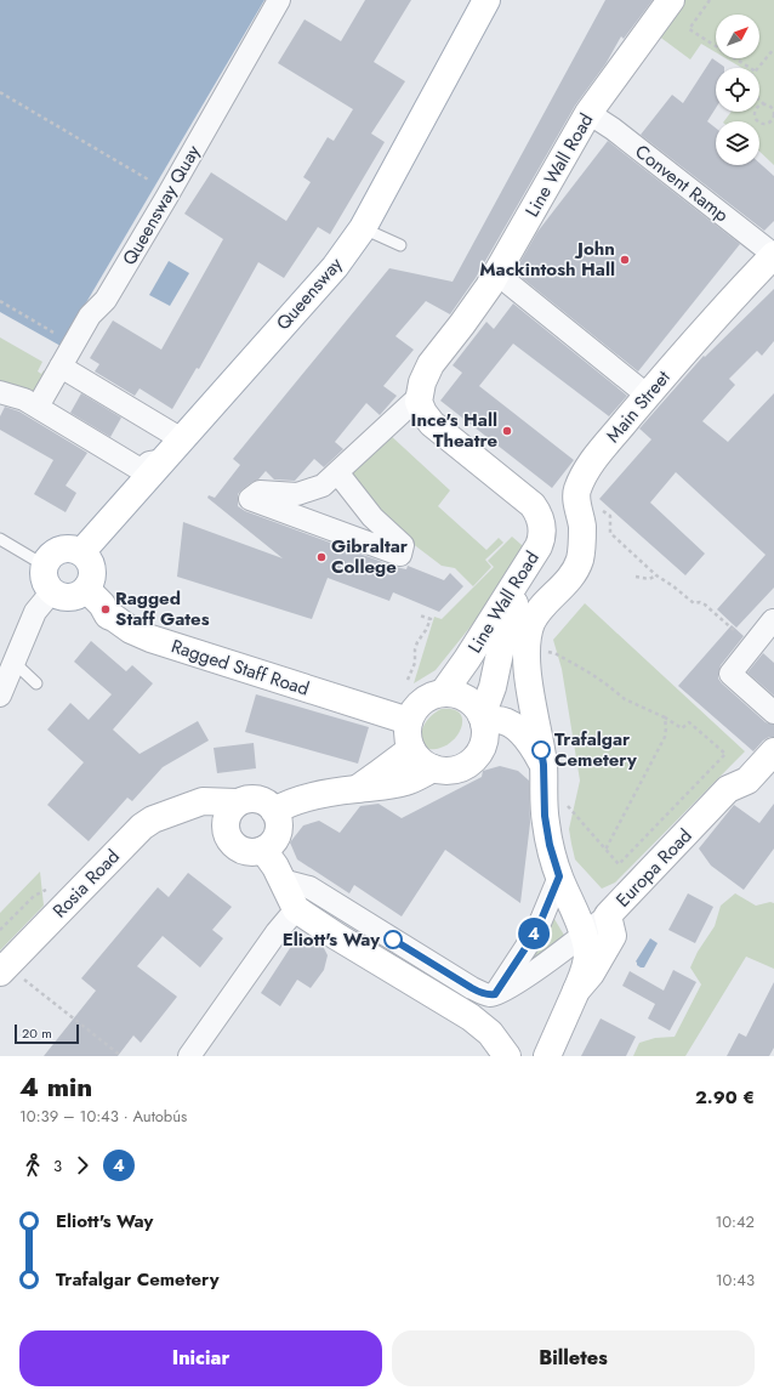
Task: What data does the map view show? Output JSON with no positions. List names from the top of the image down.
{
  "streets": {
    "main road": [
      "Line Wall Road",
      "Queensway",
      "Main Street",
      "Ragged Staff Road",
      "Europa Road",
      "Rosia Road"
    ],
    "street": ["Convent Ramp", "Queensway Quay"]
  },
  "crossings": [
    ["Line Wall Road", "Convent Ramp"],
    ["Line Wall Road", "Main Street"],
    ["Line Wall Road", "Ragged Staff Road"],
    ["Convent Ramp", "Main Street"],
    ["Queensway", "Ragged Staff Road"],
    ["Main Street", "Ragged Staff Road"]
  ],
  "places": [
    "John Mackintosh Hall",
    "Ince's Hall Theatre",
    "Gibraltar College",
    "Ragged Staff Gates",
    "Trafalgar Cemetery",
    "Eliott's Way"
  ],
  "lines": ["bus line 4"],
  "scale_bar": "20 m",
  "north": "top right",
  "page": {
    "on_map": "4",
    "scale": "20 m",
    "heading": ["4 min", "10:39 – 10:43 · Autobús", "2.90 €"],
    "legs": ["3", "4"],
    "list": [
      {
        "name": "Eliott's Way",
        "value": "10:42"
      },
      {
        "name": "Trafalgar Cemetery",
        "value": "10:43"
      }
    ],
    "buttons": ["Iniciar", "Billetes"]
  }
}
